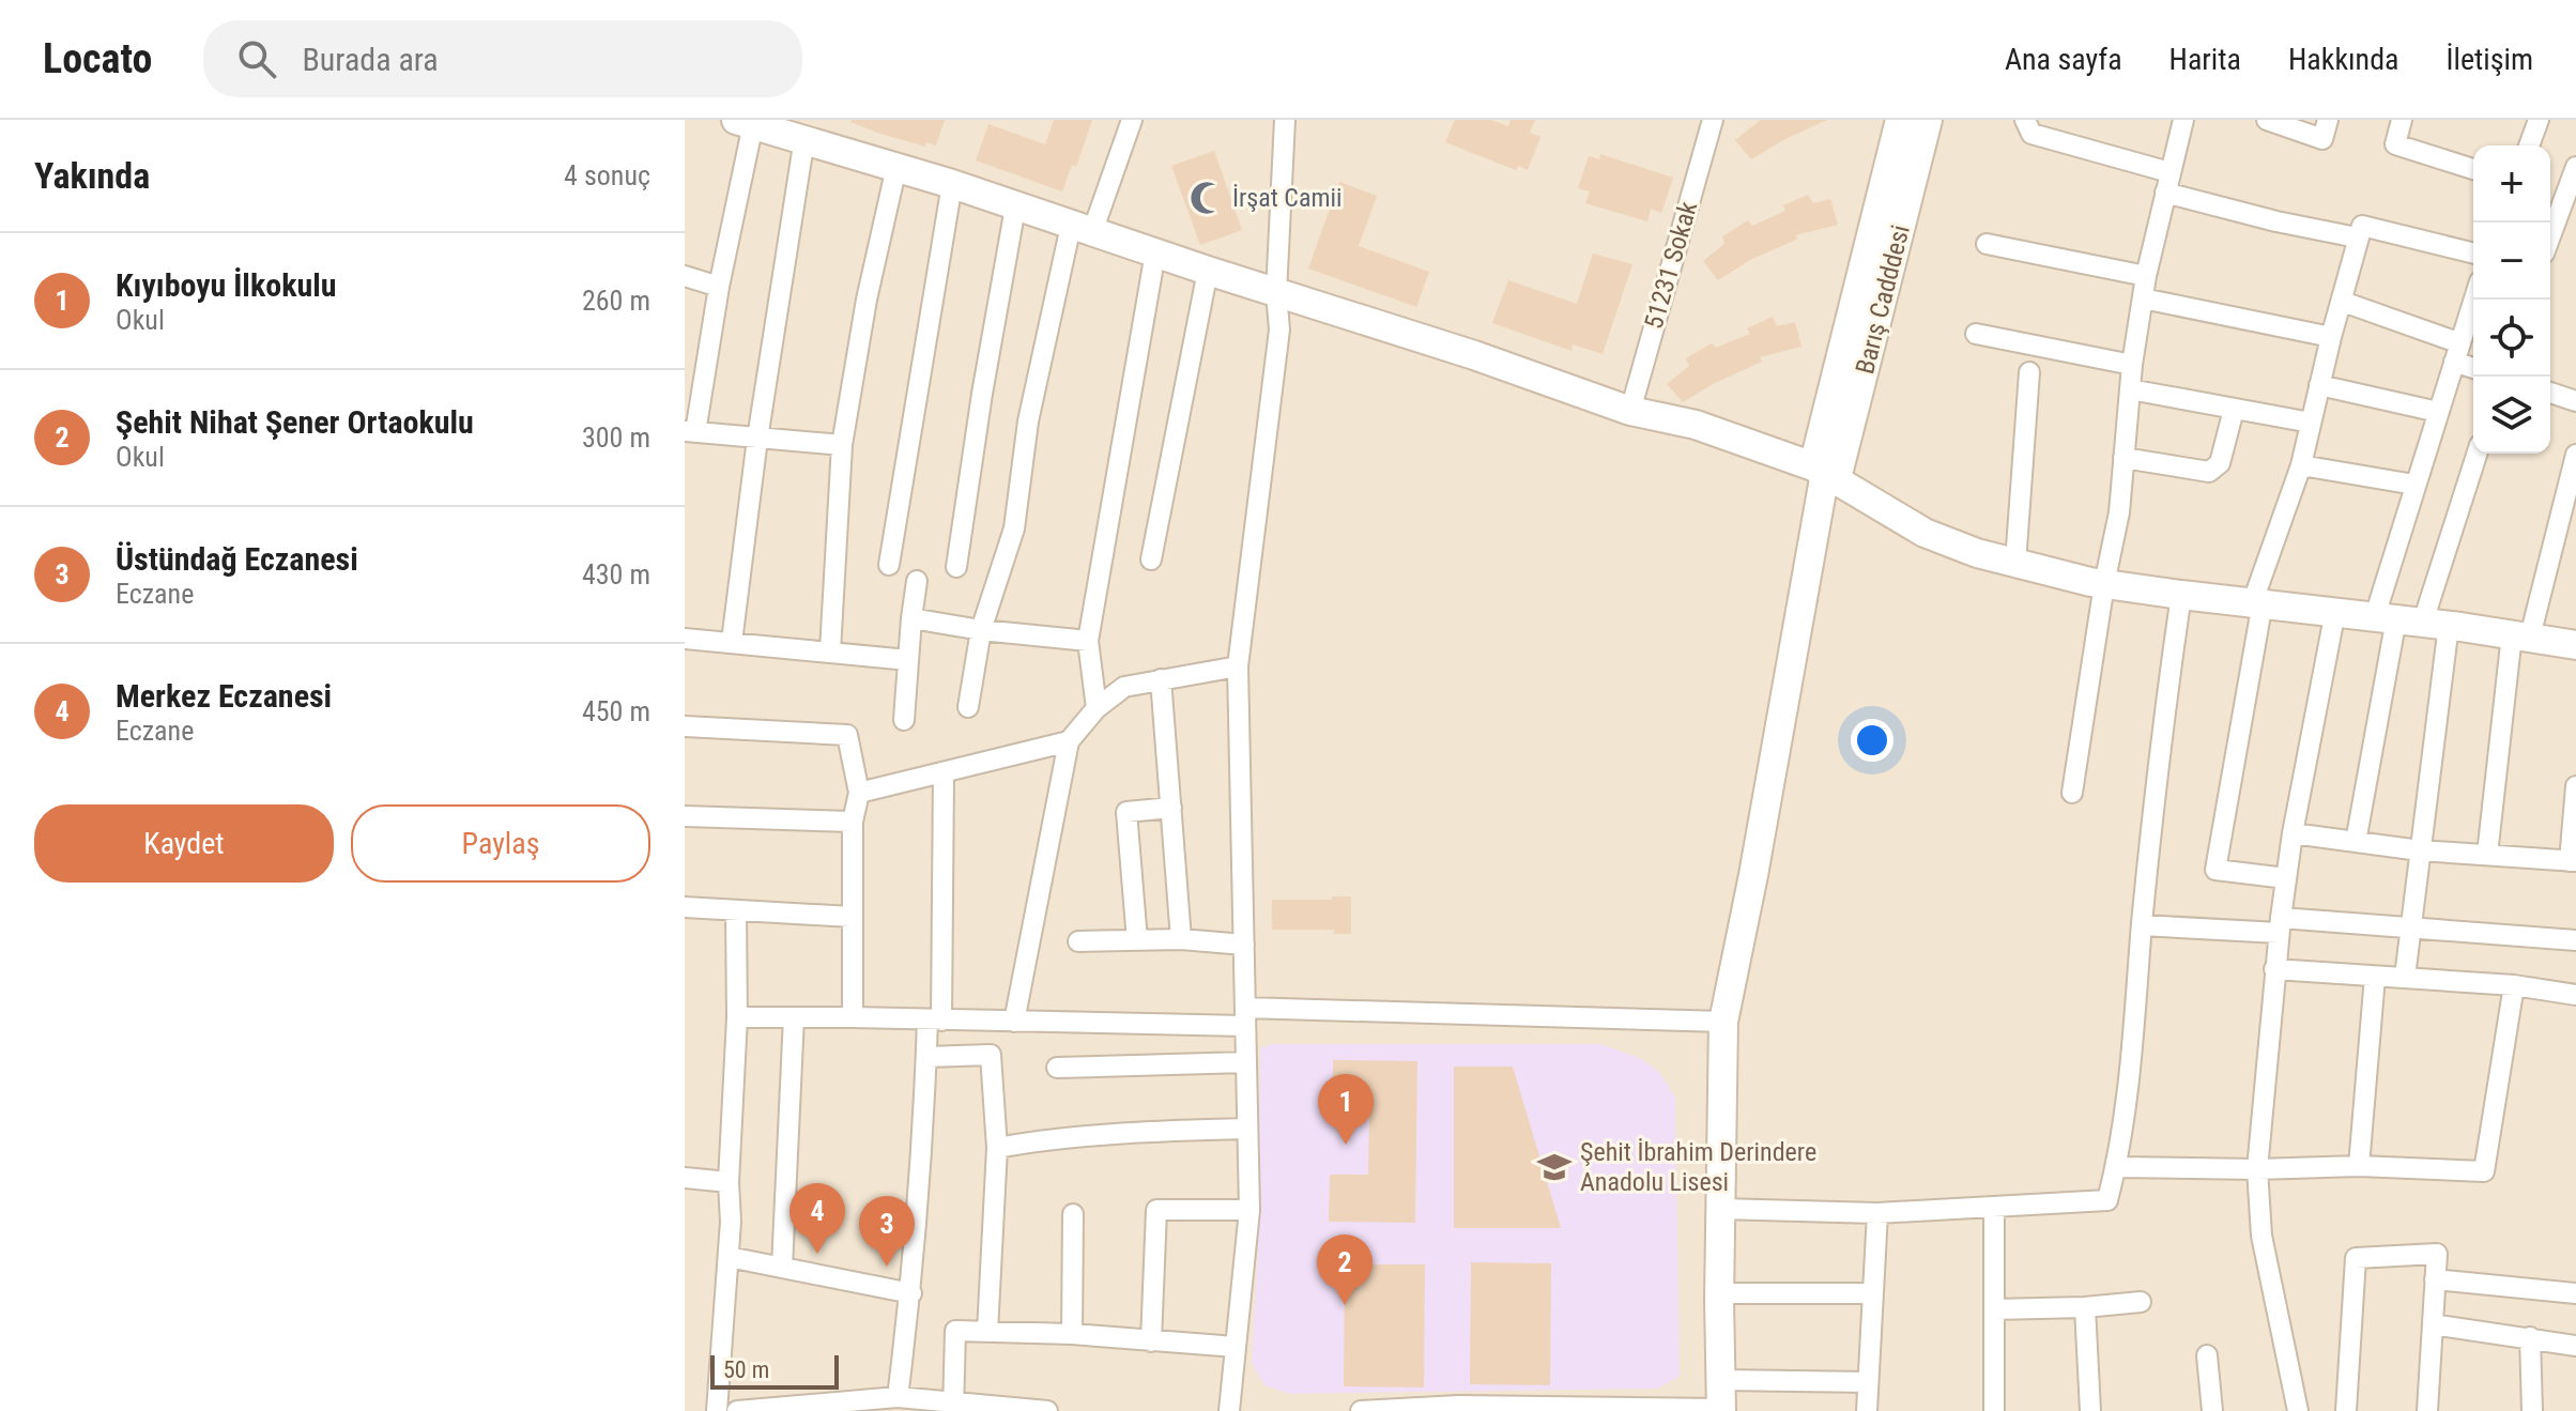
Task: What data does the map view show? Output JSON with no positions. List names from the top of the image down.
{
  "streets": {
    "main road": ["Barış Cadddesi"],
    "street": ["51231 Sokak"]
  },
  "places": {
    "mosque": ["İrşat Camii"],
    "school or university": ["Şehit İbrahim Derindere Anadolu Lisesi"]
  },
  "scale_bar": "50 m",
  "page": {
    "header": "Locato",
    "search": "Burada ara",
    "nav": [
      "Ana sayfa",
      "Harita",
      "Hakkında",
      "İletişim"
    ],
    "heading": ["Yakında", "4 sonuç"],
    "map_buttons": ["+", "−"],
    "list": [
      {
        "mark": "1",
        "name": "Kıyıboyu İlkokulu",
        "note": "Okul",
        "value": "260 m"
      },
      {
        "mark": "2",
        "name": "Şehit Nihat Şener Ortaokulu",
        "note": "Okul",
        "value": "300 m"
      },
      {
        "mark": "3",
        "name": "Üstündağ Eczanesi",
        "note": "Eczane",
        "value": "430 m"
      },
      {
        "mark": "4",
        "name": "Merkez Eczanesi",
        "note": "Eczane",
        "value": "450 m"
      }
    ],
    "buttons": ["Kaydet", "Paylaş"],
    "pins": [
      "1",
      "4",
      "3",
      "2"
    ],
    "scale": "50 m"
  }
}
